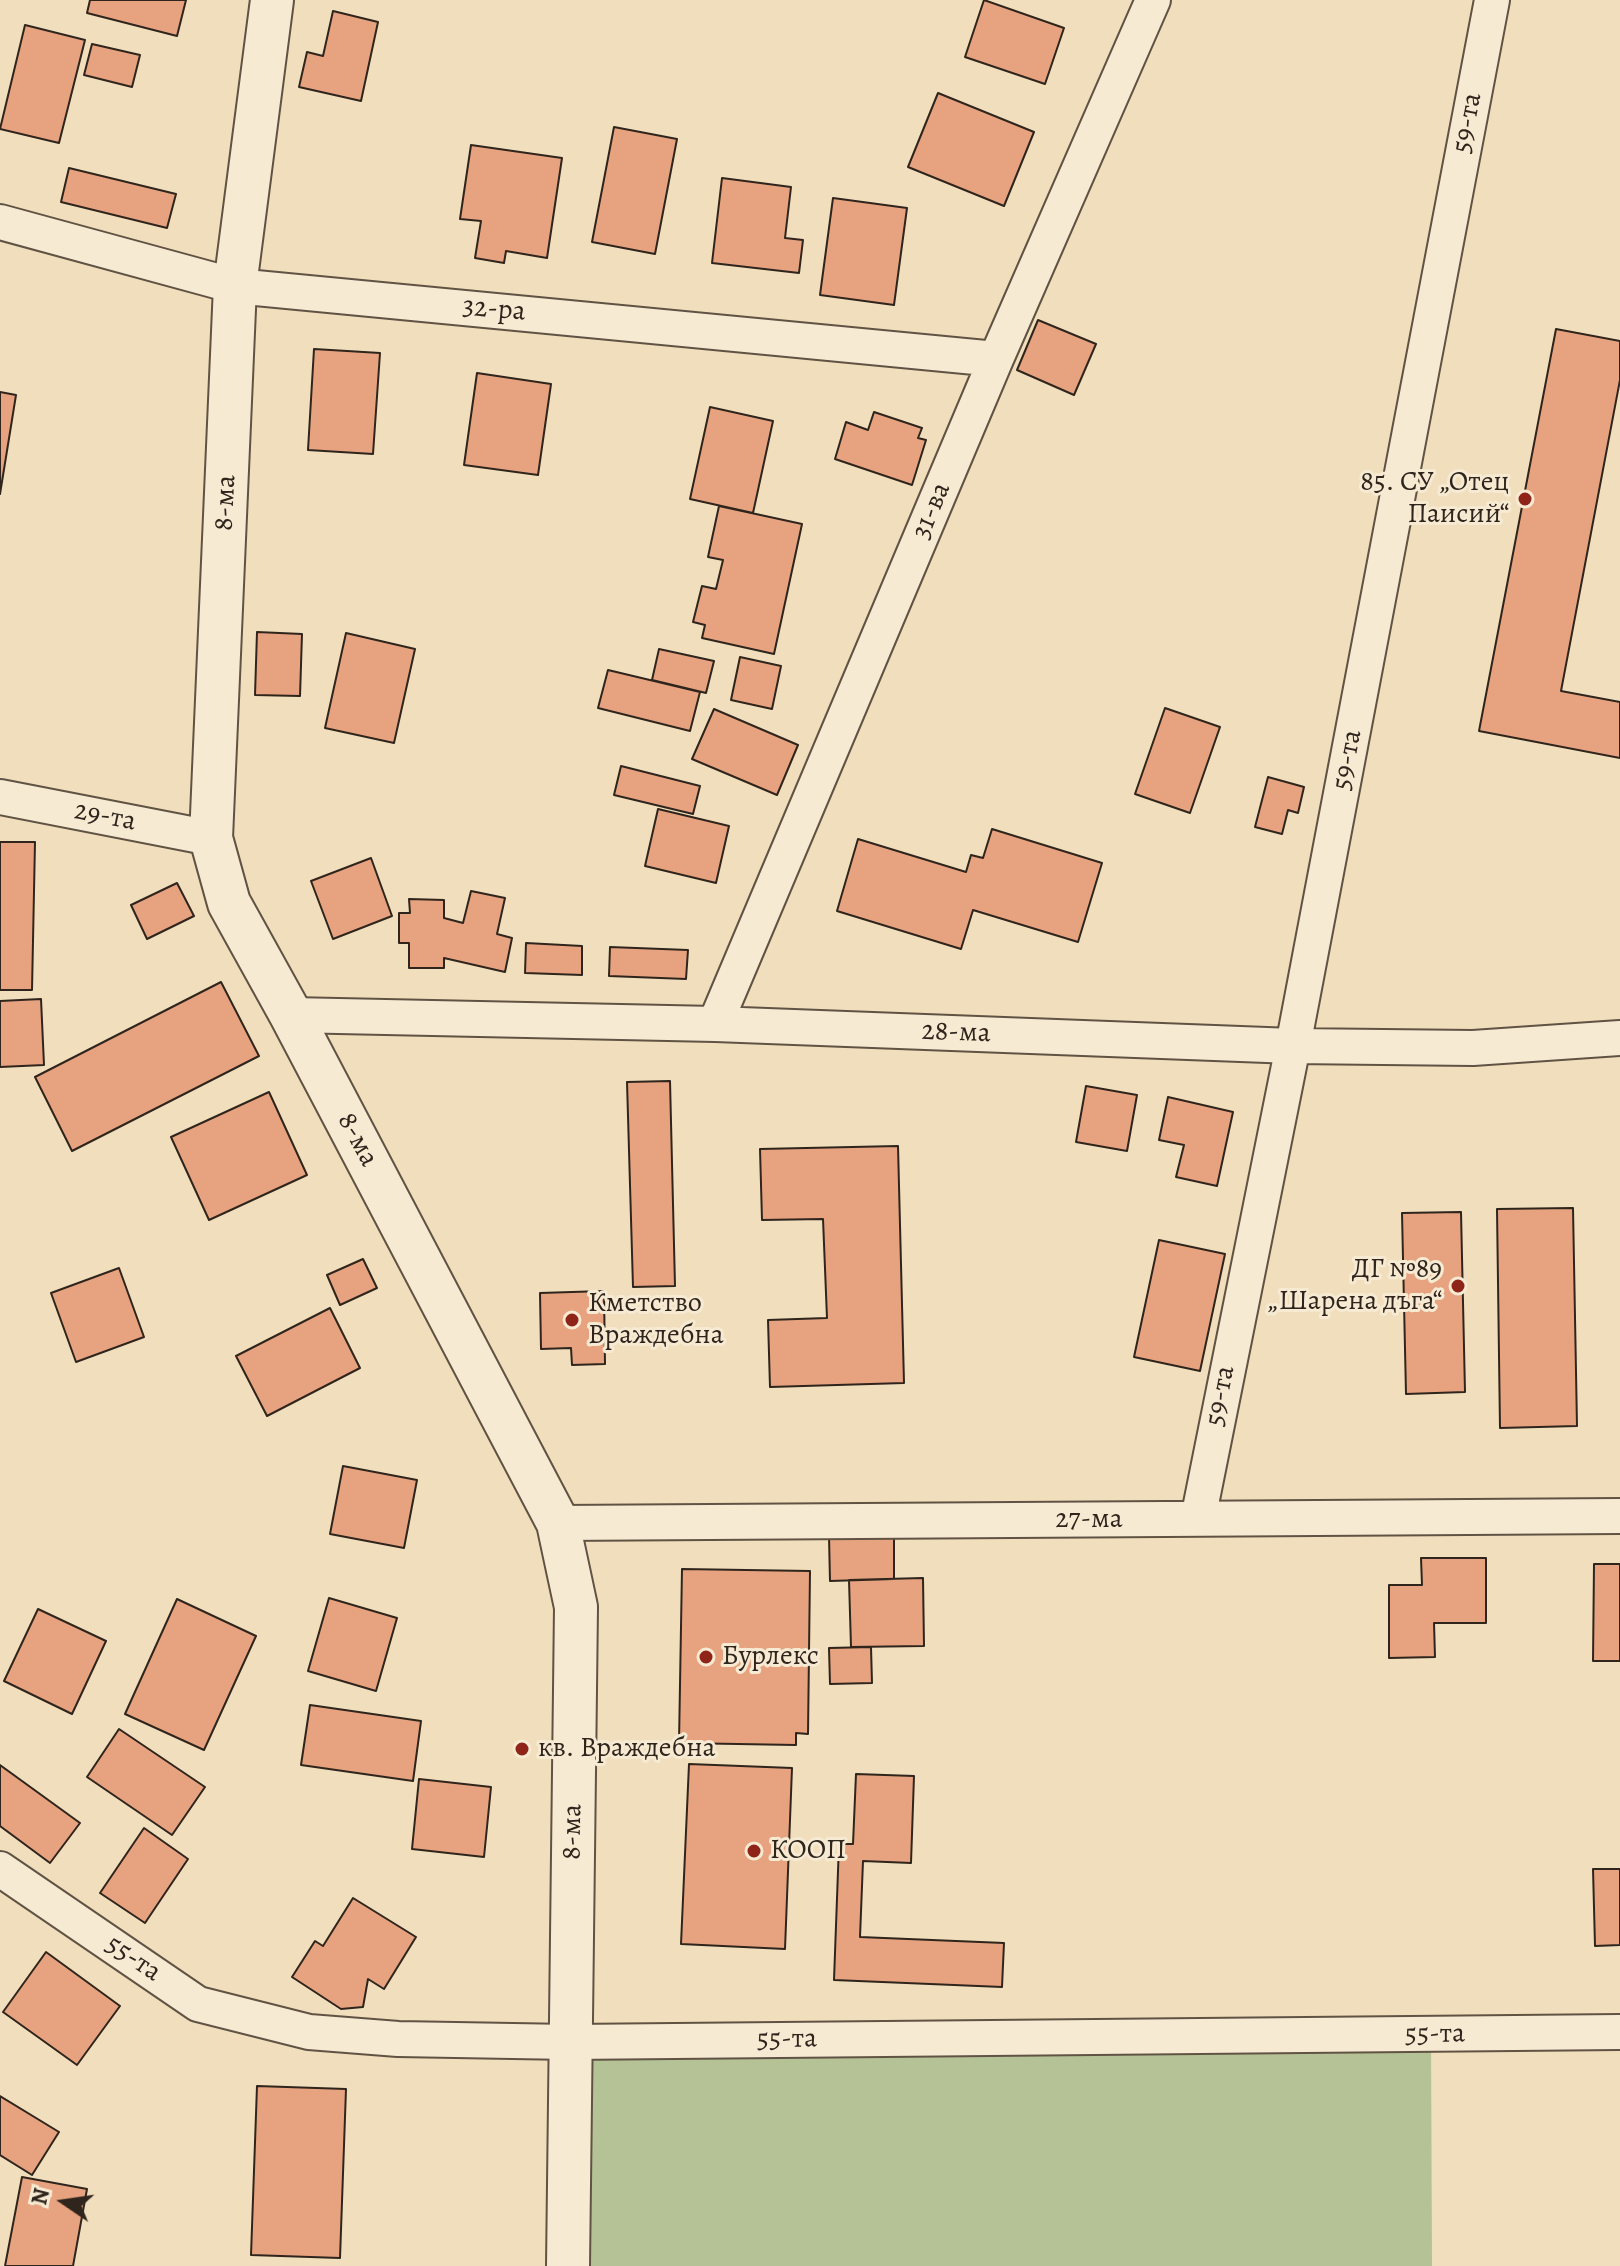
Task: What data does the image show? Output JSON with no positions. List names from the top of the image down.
{
  "streets": {
    "street": [
      "59-та",
      "32-ра",
      "8-ма",
      "31-ва",
      "29-та",
      "28-ма",
      "27-ма",
      "55-та"
    ]
  },
  "crossings": [
    ["59-та", "28-ма"],
    ["59-та", "27-ма"],
    ["32-ра", "8-ма"],
    ["32-ра", "31-ва"],
    ["8-ма", "29-та"],
    ["8-ма", "28-ма"],
    ["8-ма", "27-ма"],
    ["8-ма", "55-та"],
    ["31-ва", "28-ма"]
  ],
  "places": [
    "85. СУ „Отец Паисий“",
    "ДГ №89 „Шарена дъга“",
    "Кметство Враждебна",
    "Бурлекс",
    "кв. Враждебна",
    "КООП"
  ],
  "north": "left"
}
